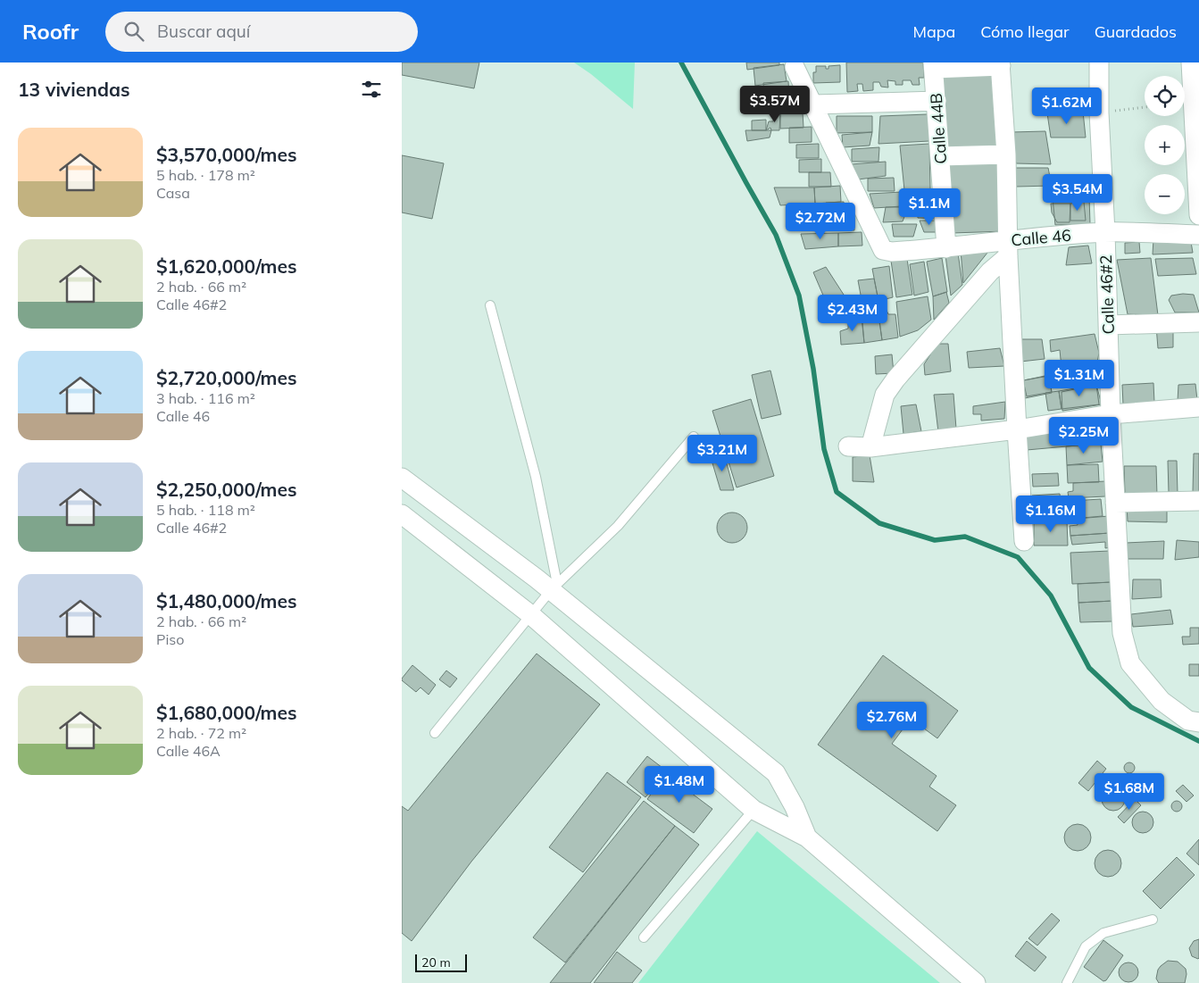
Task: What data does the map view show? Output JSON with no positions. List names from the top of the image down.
{
  "streets": {
    "street": ["Calle 44B", "Calle 46", "Calle 46#2"]
  },
  "crossings": [
    ["Calle 44B", "Calle 46"],
    ["Calle 46", "Calle 46#2"]
  ],
  "scale_bar": "20 m",
  "page": {
    "header": "Roofr",
    "search": "Buscar aquí",
    "nav": ["Mapa", "Cómo llegar", "Guardados"],
    "heading": "13 viviendas",
    "map_buttons": ["+", "−"],
    "price": [
      "$3.57M",
      "$1.62M",
      "$3.54M",
      "$1.1M",
      "$2.72M",
      "$2.43M",
      "$1.31M",
      "$2.25M",
      "$3.21M",
      "$1.16M",
      "$2.76M",
      "$1.48M",
      "$1.68M"
    ],
    "list": [
      {
        "name": "$3,570,000/mes",
        "note": "5 hab. · 178 m² · Casa"
      },
      {
        "name": "$1,620,000/mes",
        "note": "2 hab. · 66 m² · Calle 46#2"
      },
      {
        "name": "$2,720,000/mes",
        "note": "3 hab. · 116 m² · Calle 46"
      },
      {
        "name": "$2,250,000/mes",
        "note": "5 hab. · 118 m² · Calle 46#2"
      },
      {
        "name": "$1,480,000/mes",
        "note": "2 hab. · 66 m² · Piso"
      },
      {
        "name": "$1,680,000/mes",
        "note": "2 hab. · 72 m² · Calle 46A"
      }
    ],
    "scale": "20 m"
  }
}
